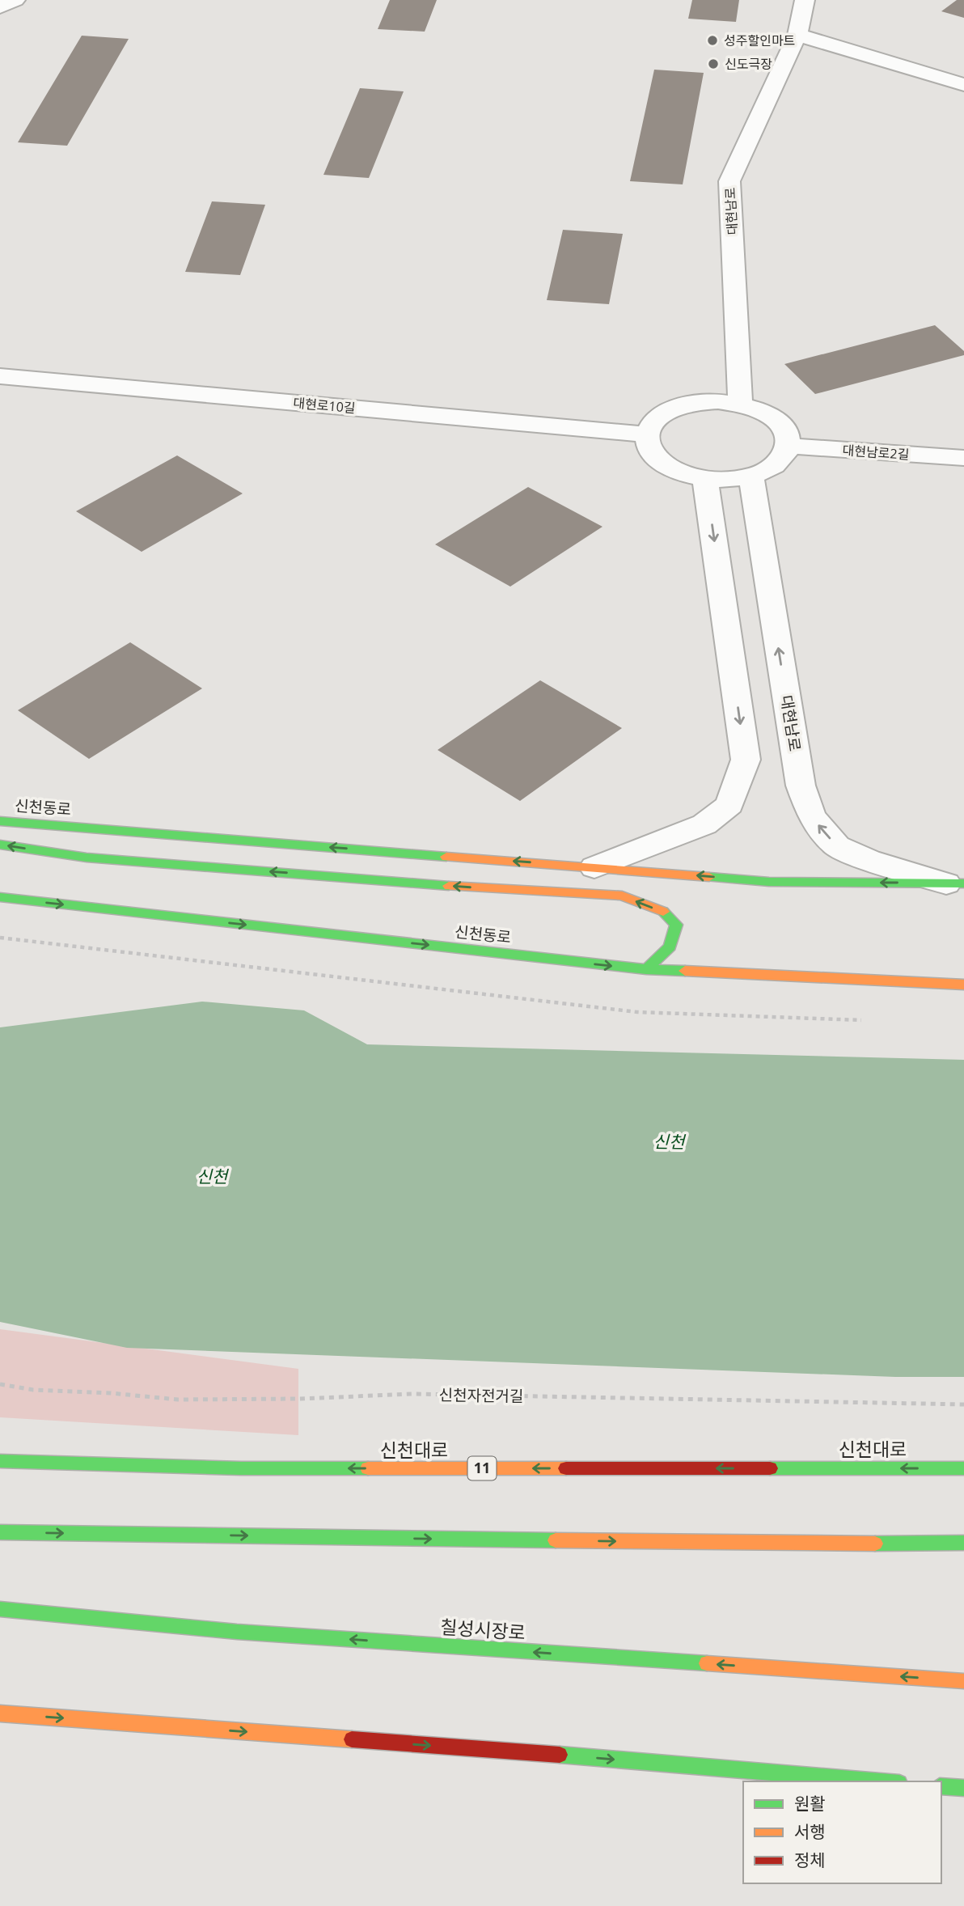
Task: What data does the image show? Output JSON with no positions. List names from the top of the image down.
{
  "streets": {
    "main road": [
      "신천동로",
      "신천대로",
      "11",
      "칠성시장로"
    ],
    "street": ["대현남로", "대현로10길", "대현남로2길"],
    "path": ["신천자전거길"]
  },
  "crossings": [
    ["대현남로", "대현로10길"],
    ["대현남로", "대현남로2길"],
    ["대현남로", "신천동로"],
    ["대현로10길", "대현남로2길"]
  ],
  "one_way": ["대현남로"],
  "water": ["신천"],
  "places": ["성주할인마트", "신도극장"],
  "legend": ["원활", "서행", "정체"]
}
